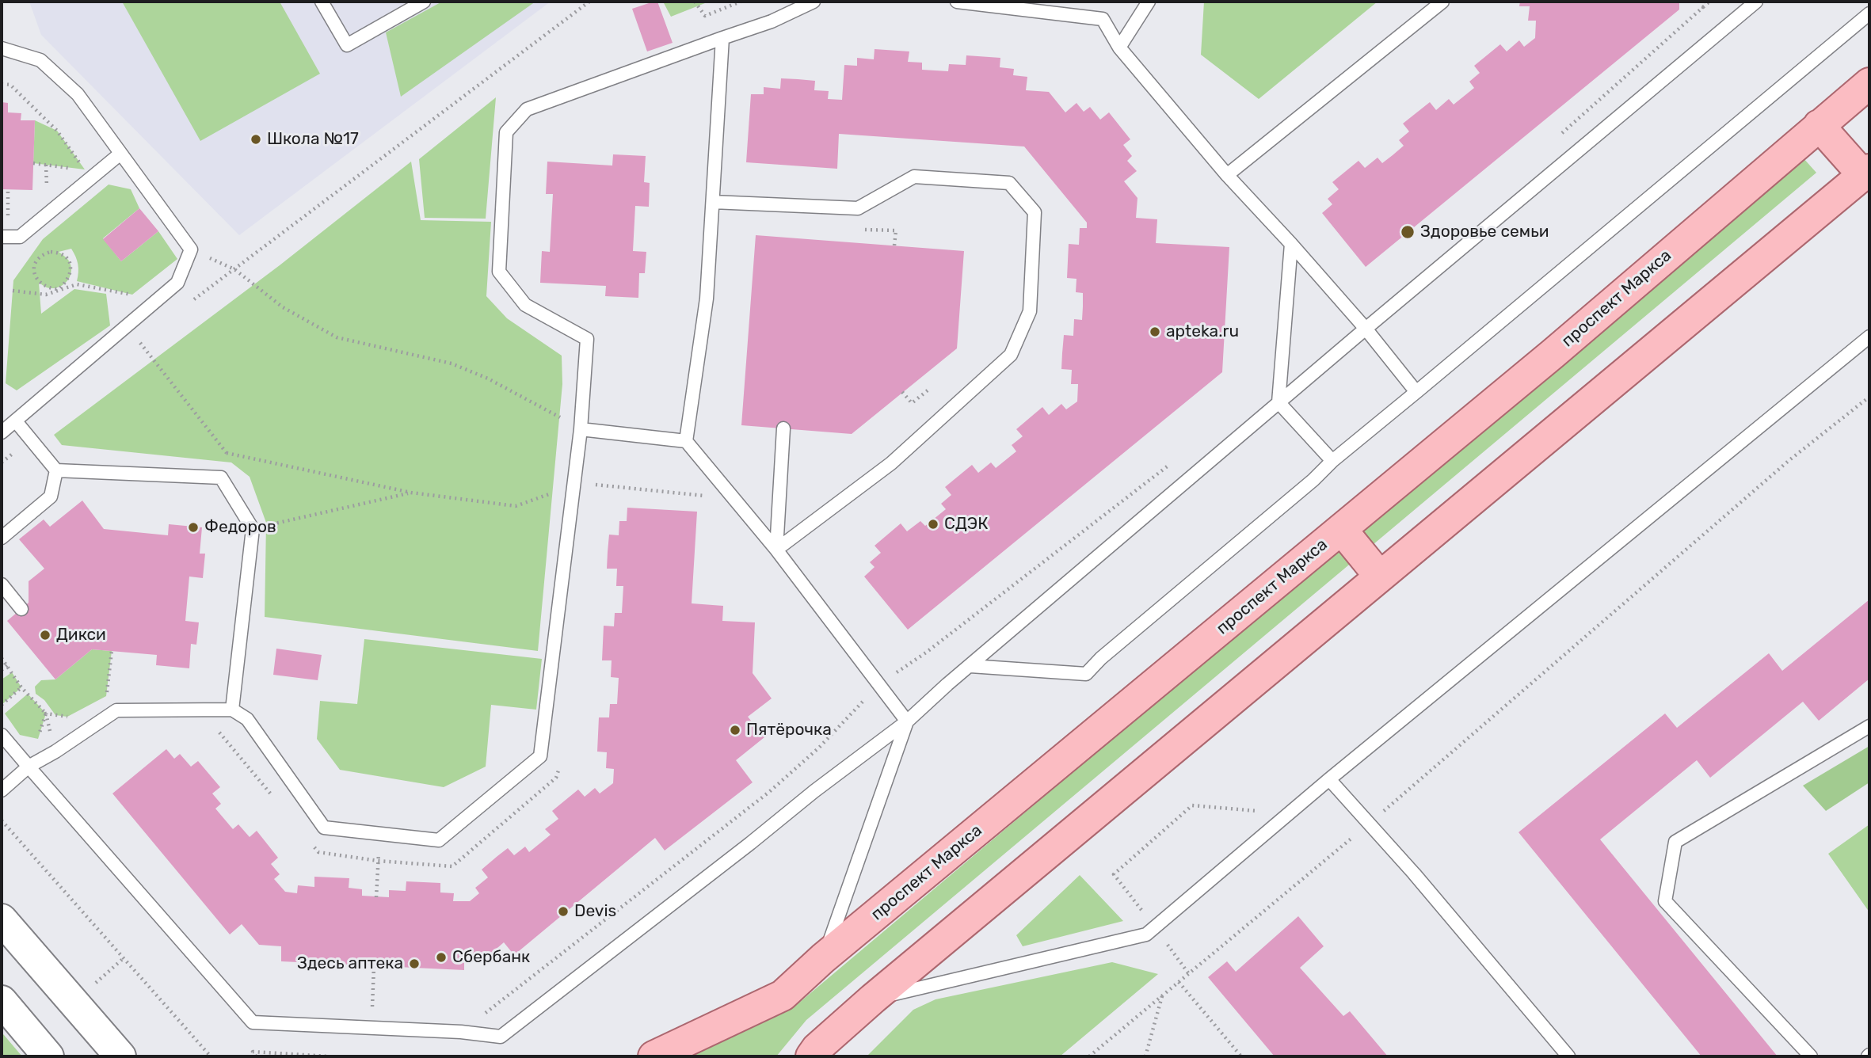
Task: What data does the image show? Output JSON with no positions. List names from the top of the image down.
{
  "streets": {
    "main road": ["проспект Маркса"]
  },
  "places": [
    "Школа №17",
    "Здоровье семьи",
    "apteka.ru",
    "СДЭК",
    "Федоров",
    "Дикси",
    "Пятёрочка",
    "Devis",
    "Сбербанк",
    "Здесь аптека"
  ]
}
